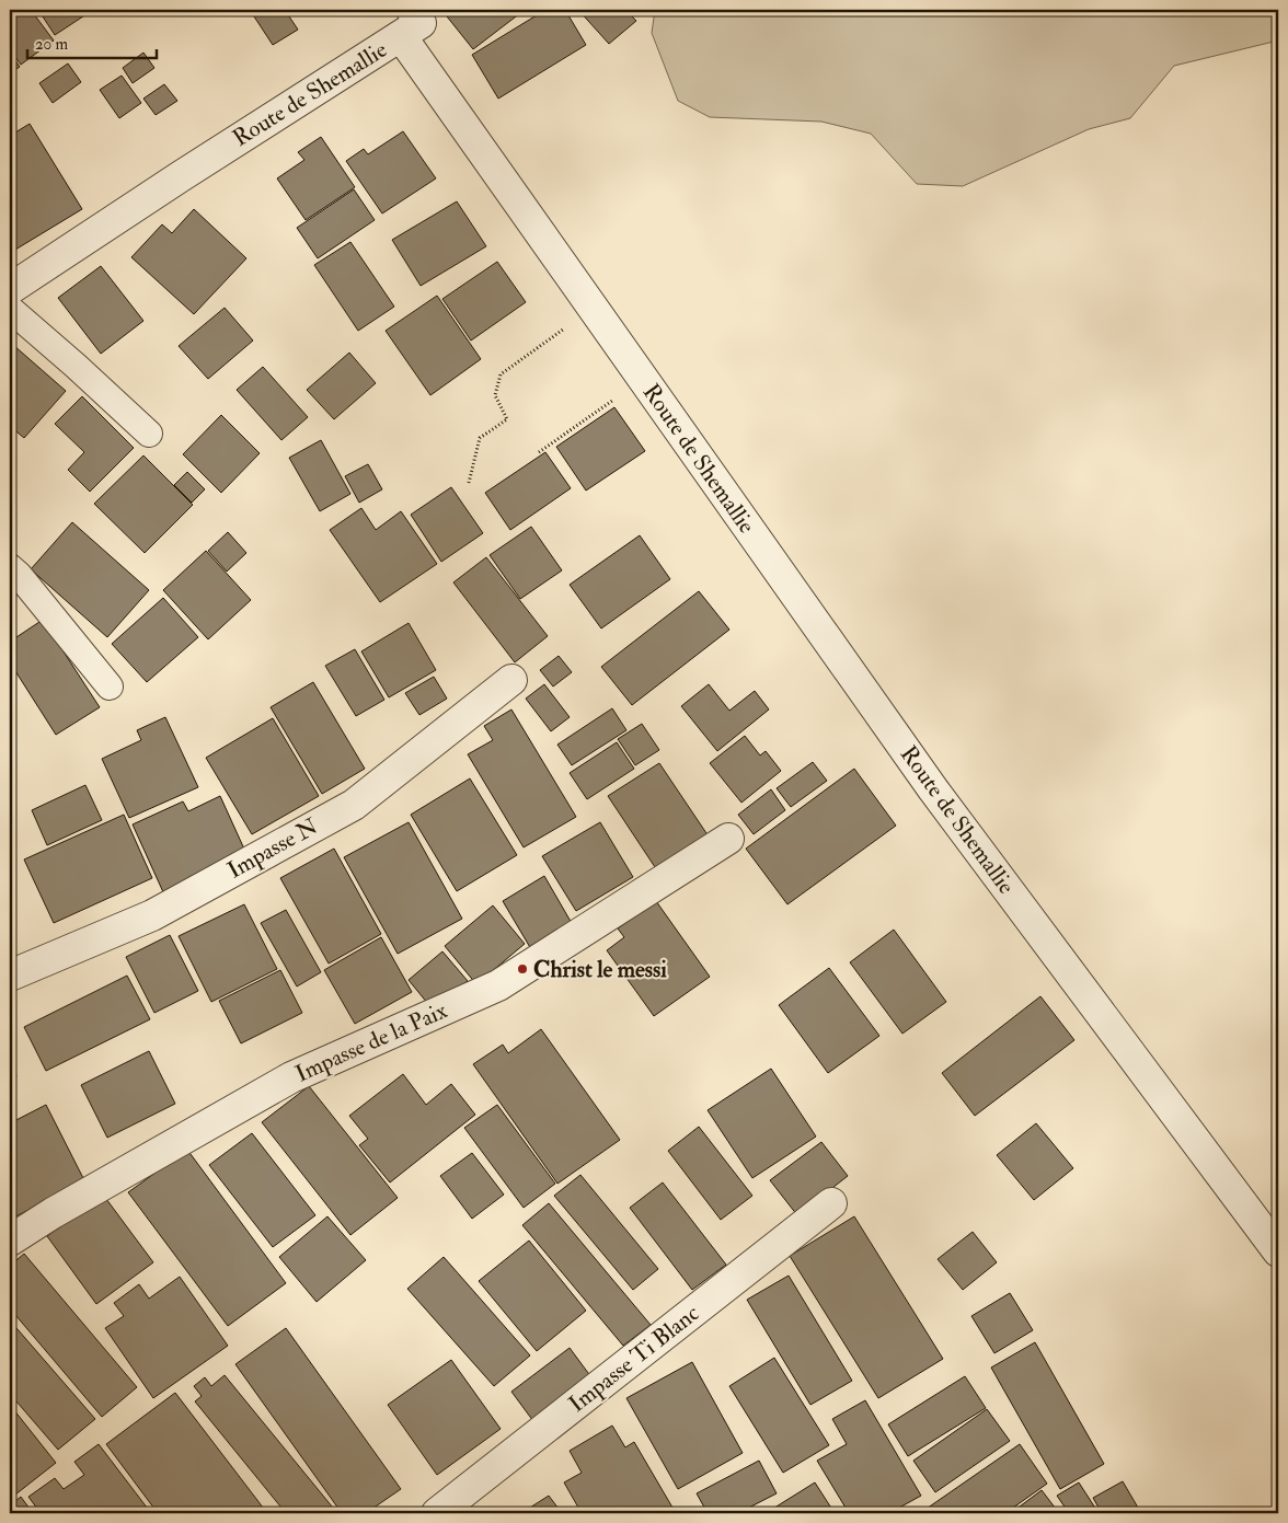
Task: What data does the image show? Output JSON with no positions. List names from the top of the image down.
{
  "streets": {
    "street": [
      "Route de Shemallie",
      "Impasse N",
      "Impasse de la Paix",
      "Impasse Ti Blanc"
    ]
  },
  "places": ["Christ le messi"],
  "scale_bar": "20 m"
}
